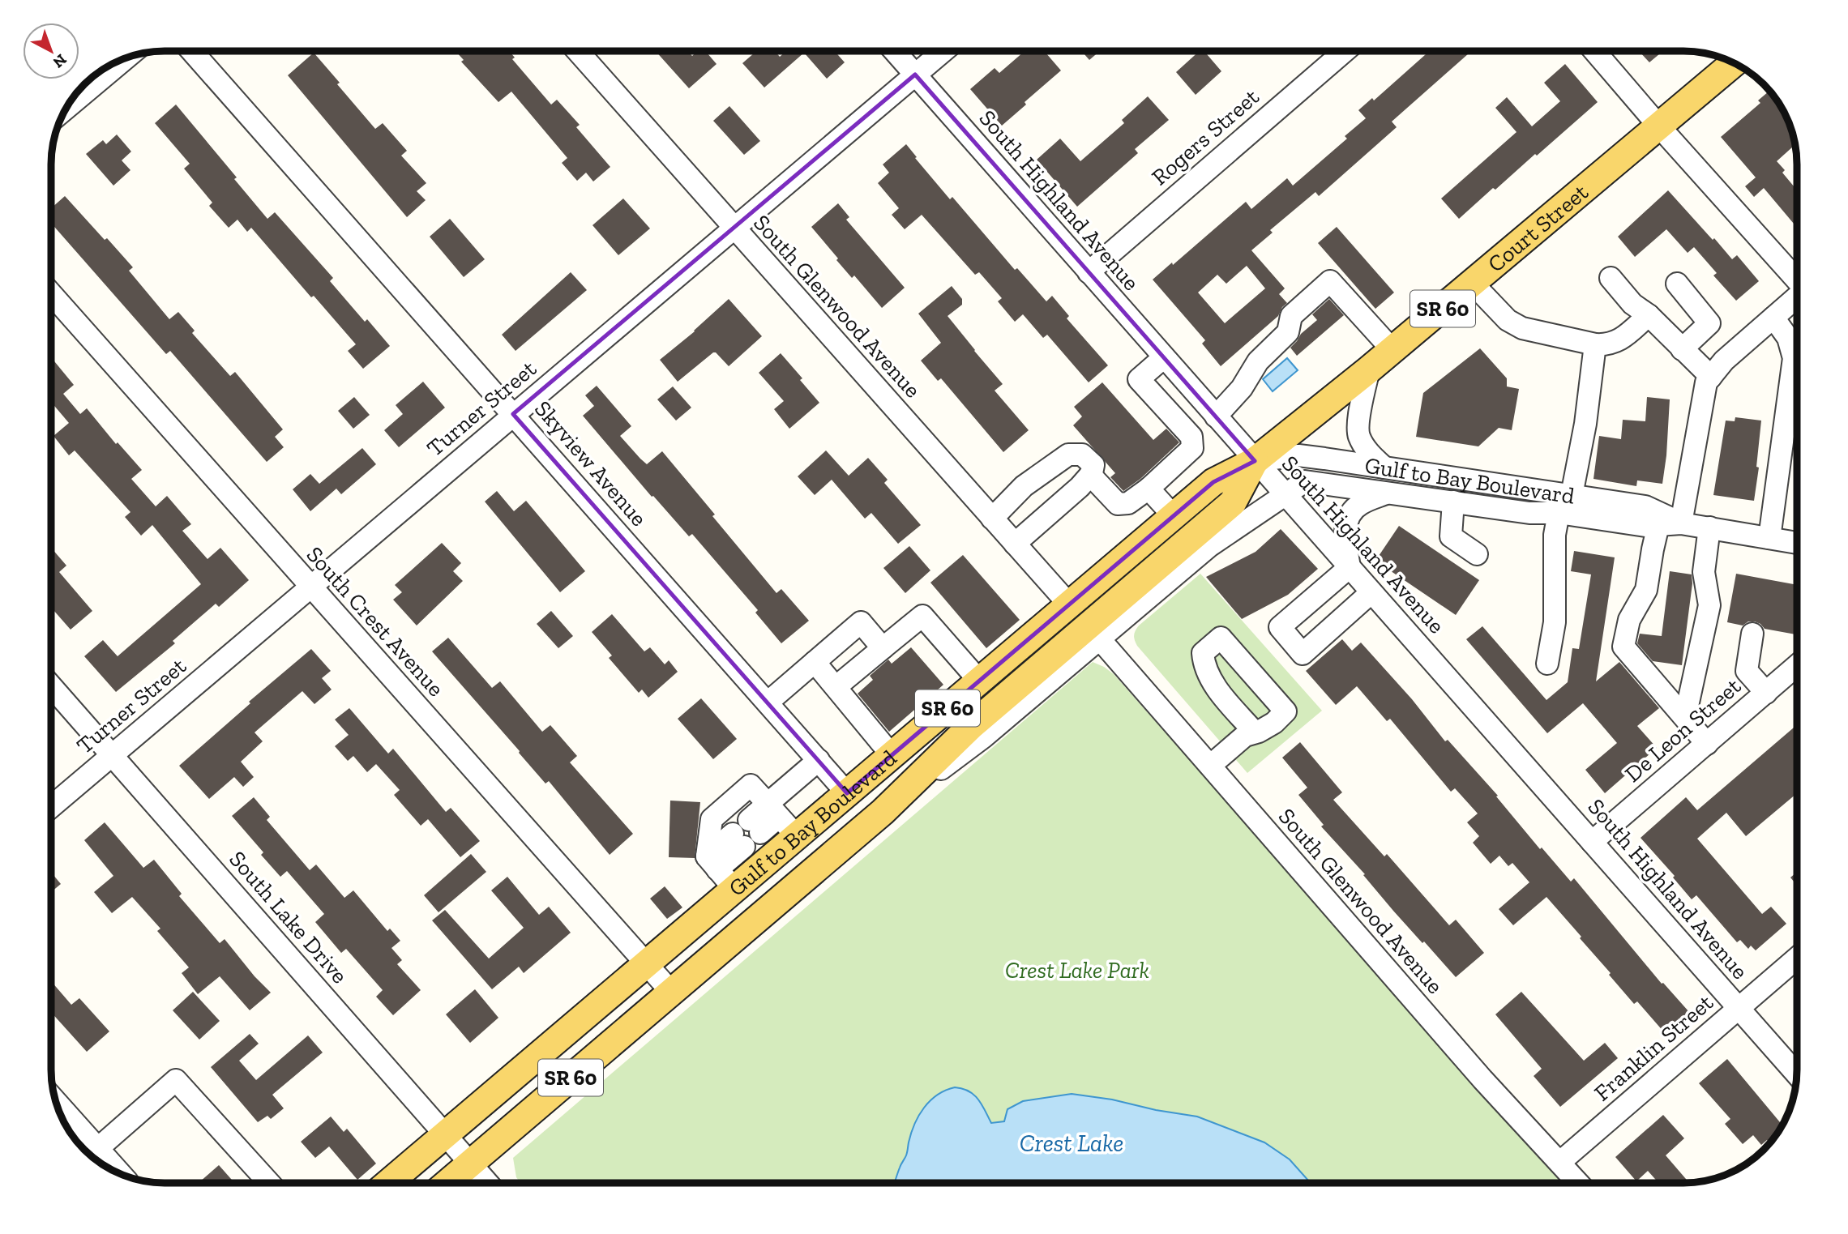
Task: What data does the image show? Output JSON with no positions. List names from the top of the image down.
{
  "streets": {
    "main road": ["Court Street", "SR 60", "Gulf to Bay Boulevard"],
    "street": [
      "Rogers Street",
      "South Highland Avenue",
      "South Glenwood Avenue",
      "Turner Street",
      "Skyview Avenue",
      "South Crest Avenue",
      "De Leon Street",
      "South Lake Drive",
      "Franklin Street"
    ]
  },
  "crossings": [
    ["Rogers Street", "South Highland Avenue"],
    ["South Highland Avenue", "Court Street"],
    ["South Highland Avenue", "Turner Street"],
    ["South Highland Avenue", "Gulf to Bay Boulevard"],
    ["South Highland Avenue", "De Leon Street"],
    ["South Highland Avenue", "Franklin Street"],
    ["Court Street", "Gulf to Bay Boulevard"],
    ["South Glenwood Avenue", "Turner Street"],
    ["South Glenwood Avenue", "Gulf to Bay Boulevard"],
    ["South Glenwood Avenue", "Franklin Street"],
    ["Turner Street", "Skyview Avenue"],
    ["Turner Street", "South Crest Avenue"],
    ["Turner Street", "South Lake Drive"],
    ["Skyview Avenue", "Gulf to Bay Boulevard"],
    ["Gulf to Bay Boulevard", "South Crest Avenue"],
    ["Gulf to Bay Boulevard", "South Lake Drive"]
  ],
  "water": ["Crest Lake"],
  "parks": ["Crest Lake Park"],
  "north": "bottom right"
}
